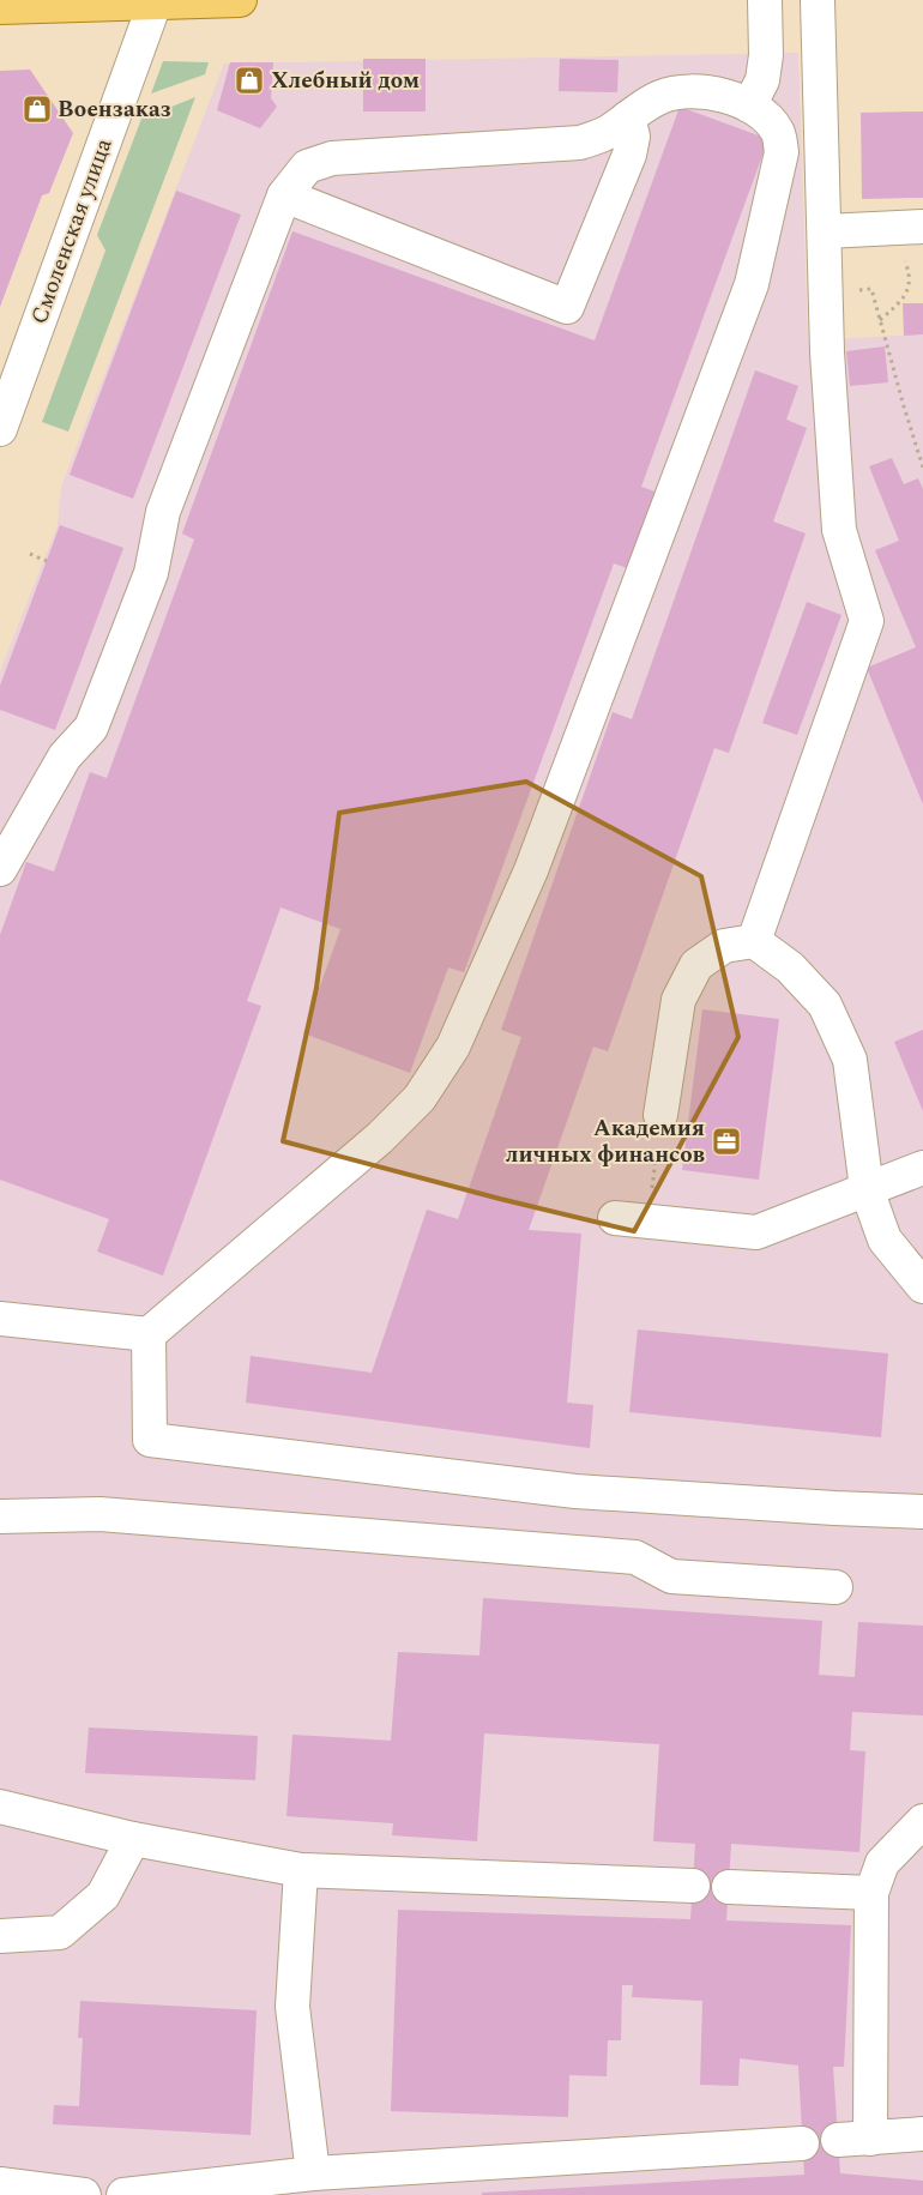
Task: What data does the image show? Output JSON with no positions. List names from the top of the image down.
{
  "streets": {
    "street": ["Смоленская улица"]
  },
  "places": {
    "shop": ["Хлебный дом", "Воензаказ"],
    "office": ["Академия личных финансов"]
  }
}
